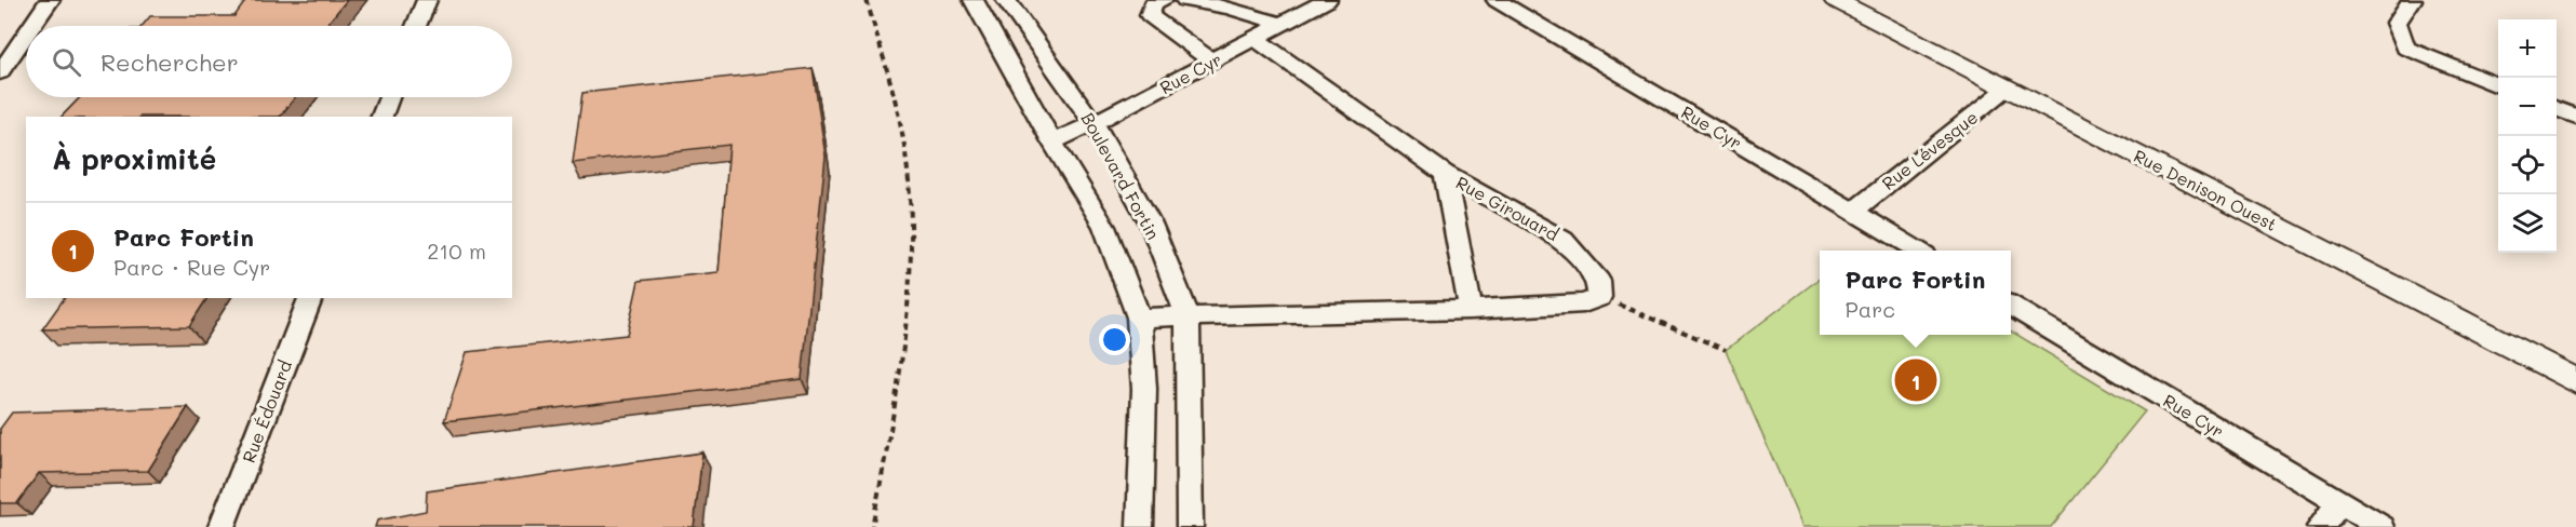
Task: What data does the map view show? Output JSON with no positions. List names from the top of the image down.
{
  "streets": {
    "street": [
      "Rue Cyr",
      "Rue Lévesque",
      "Boulevard Fortin",
      "Rue Denison Ouest",
      "Rue Girouard",
      "Rue Édouard"
    ]
  },
  "crossings": [
    ["Rue Cyr", "Rue Lévesque"],
    ["Rue Cyr", "Boulevard Fortin"],
    ["Rue Cyr", "Rue Girouard"],
    ["Rue Lévesque", "Rue Denison Ouest"]
  ],
  "page": {
    "map_buttons": ["+", "−"],
    "search": "Rechercher",
    "heading": "À proximité",
    "list": [
      {
        "mark": "1",
        "name": "Parc Fortin",
        "note": "Parc · Rue Cyr",
        "value": "210 m"
      }
    ],
    "popup": ["Parc Fortin", "Parc"],
    "pins": "1"
  }
}
